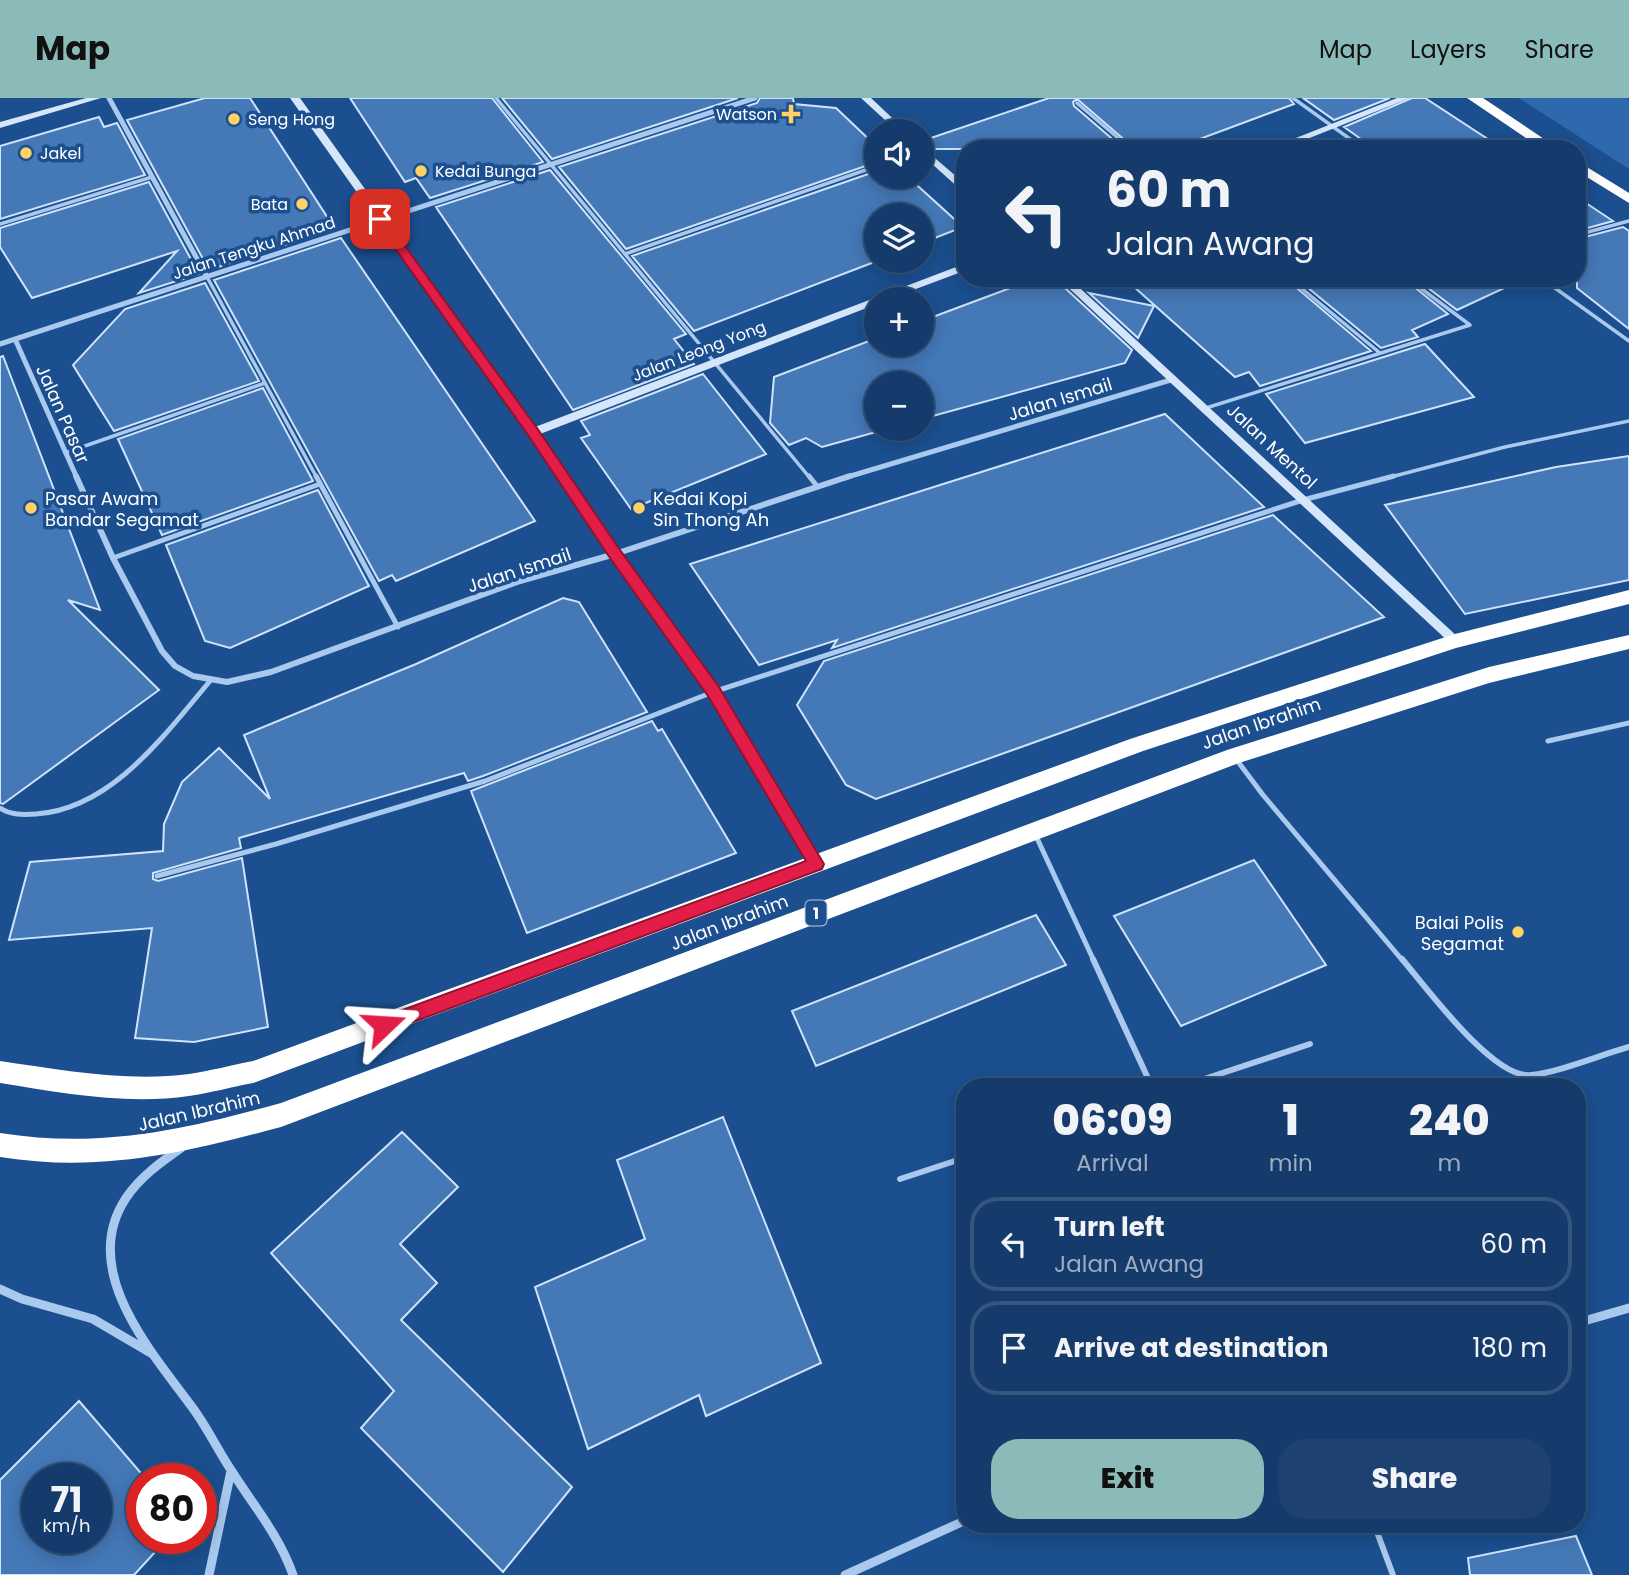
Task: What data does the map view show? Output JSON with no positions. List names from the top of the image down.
{
  "streets": {
    "highway": ["Jalan Ibrahim", "1"],
    "main road": ["Jalan Leong Yong", "Jalan Mentol"],
    "street": ["Jalan Tengku Ahmad", "Jalan Ismail", "Jalan Pasar"]
  },
  "crossings": [
    ["Jalan Tengku Ahmad", "Jalan Pasar"],
    ["Jalan Ismail", "Jalan Pasar"],
    ["Jalan Ismail", "Jalan Mentol"],
    ["Jalan Mentol", "Jalan Ibrahim"]
  ],
  "places": {
    "health": ["Watson"],
    "other": [
      "Seng Hong",
      "Jakel",
      "Kedai Bunga",
      "Bata",
      "Pasar Awam Bandar Segamat",
      "Kedai Kopi Sin Thong Ah",
      "Balai Polis Segamat"
    ]
  },
  "page": {
    "header": "Map",
    "nav": ["Map", "Layers", "Share"],
    "map_buttons": ["+", "−"],
    "turn": ["60 m", "Jalan Awang"],
    "eta": [
      "06:09",
      "Arrival",
      "1",
      "min",
      "240",
      "m"
    ],
    "list": [
      {
        "name": "Turn left",
        "note": "Jalan Awang",
        "value": "60 m"
      },
      {
        "name": "Arrive at destination",
        "value": "180 m"
      }
    ],
    "buttons": ["Exit", "Share"],
    "speed": "71 km/h",
    "limit": "80"
  }
}
